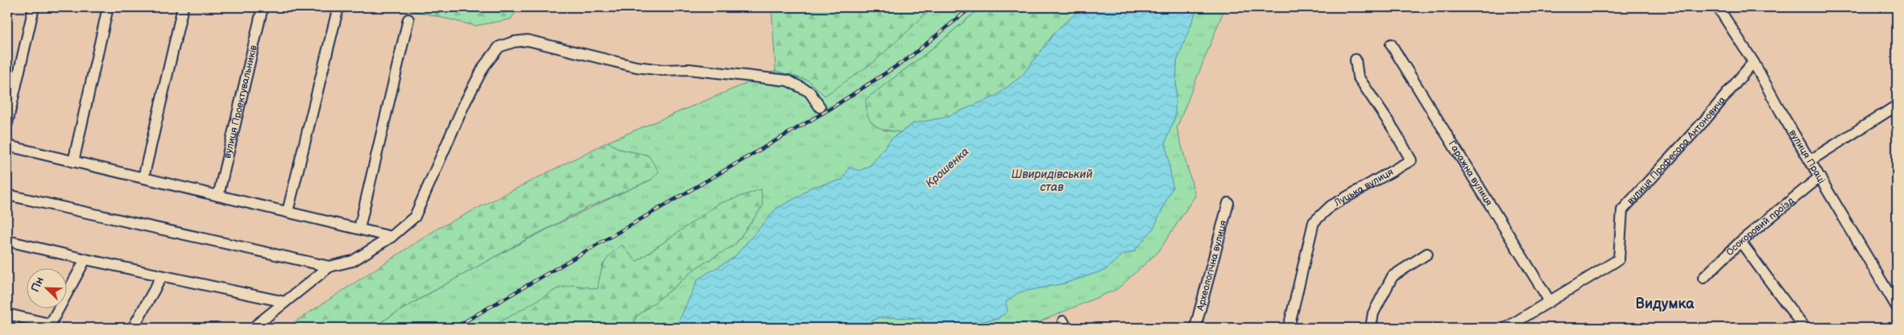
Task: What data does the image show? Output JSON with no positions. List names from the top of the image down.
{
  "streets": {
    "street": [
      "вулиця Проектувальників",
      "вулиця Професора Антоновича",
      "вулиця Праці",
      "Гаражна вулиця",
      "Луцька вулиця",
      "Осокоровий проїзд",
      "Археологічна вулиця"
    ]
  },
  "crossings": [
    ["вулиця Професора Антоновича", "вулиця Праці"],
    ["вулиця Професора Антоновича", "Гаражна вулиця"],
    ["вулиця Праці", "Осокоровий проїзд"]
  ],
  "districts": ["Видумка"],
  "water": ["Крошенка", "Швиридівський став"],
  "north": "top left"
}
